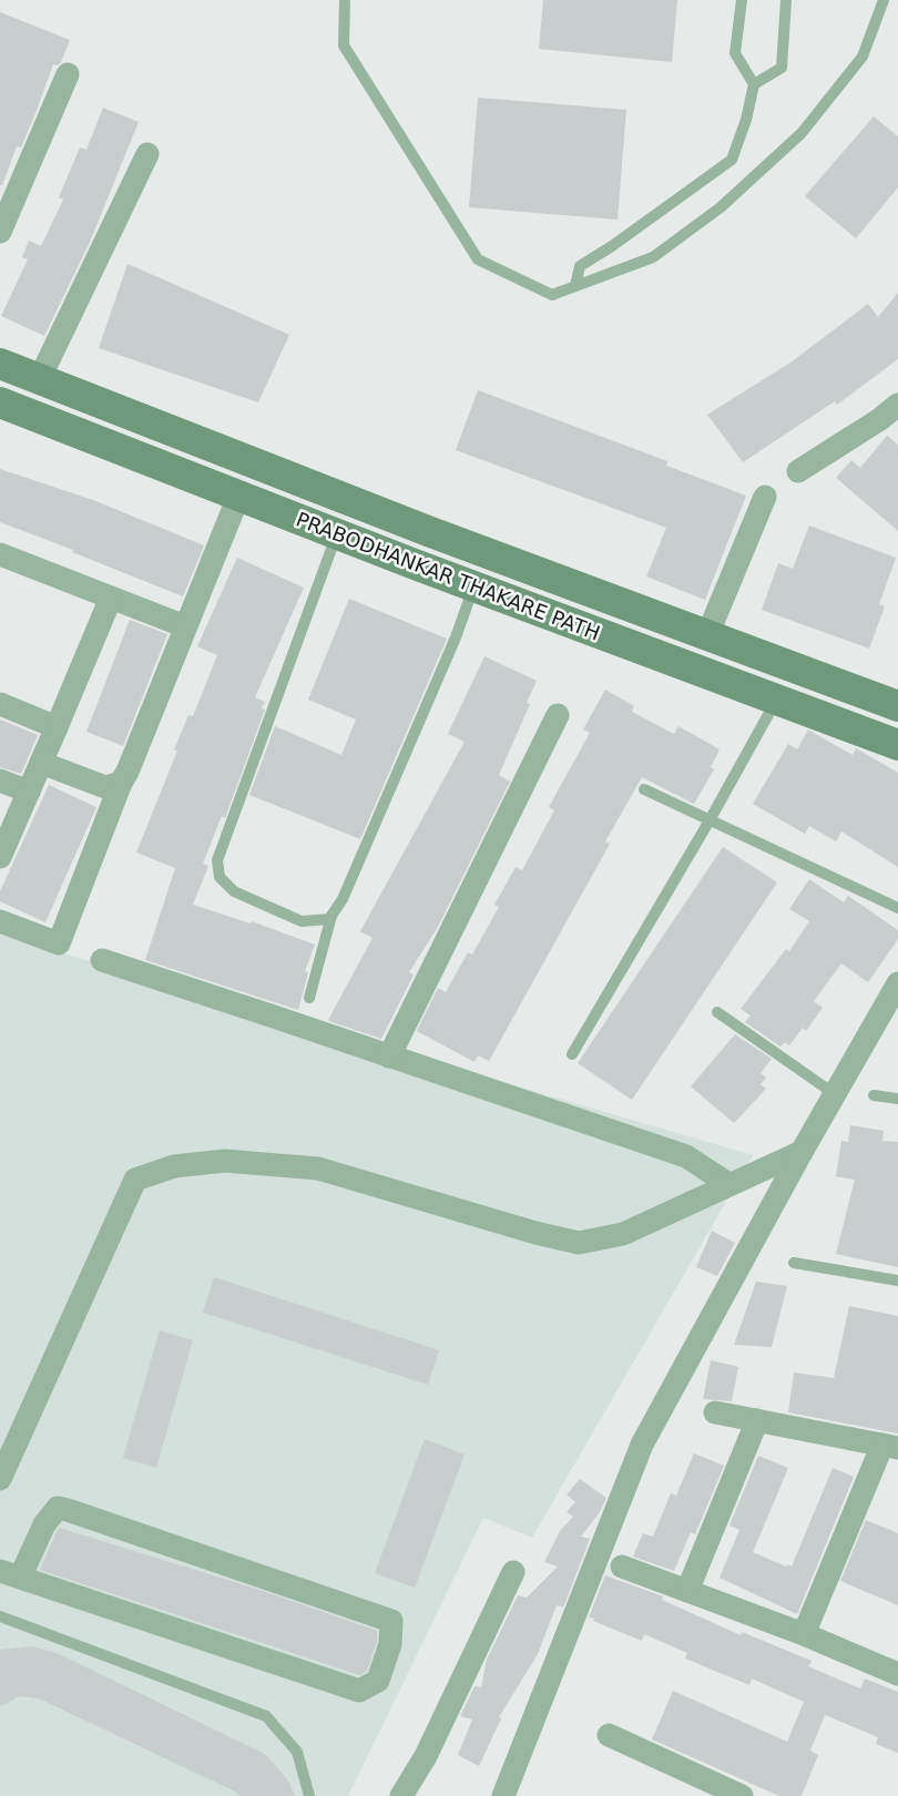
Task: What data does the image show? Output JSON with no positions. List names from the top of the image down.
{
  "streets": {
    "main road": ["PRABODHANKAR THAKARE PATH"]
  }
}
